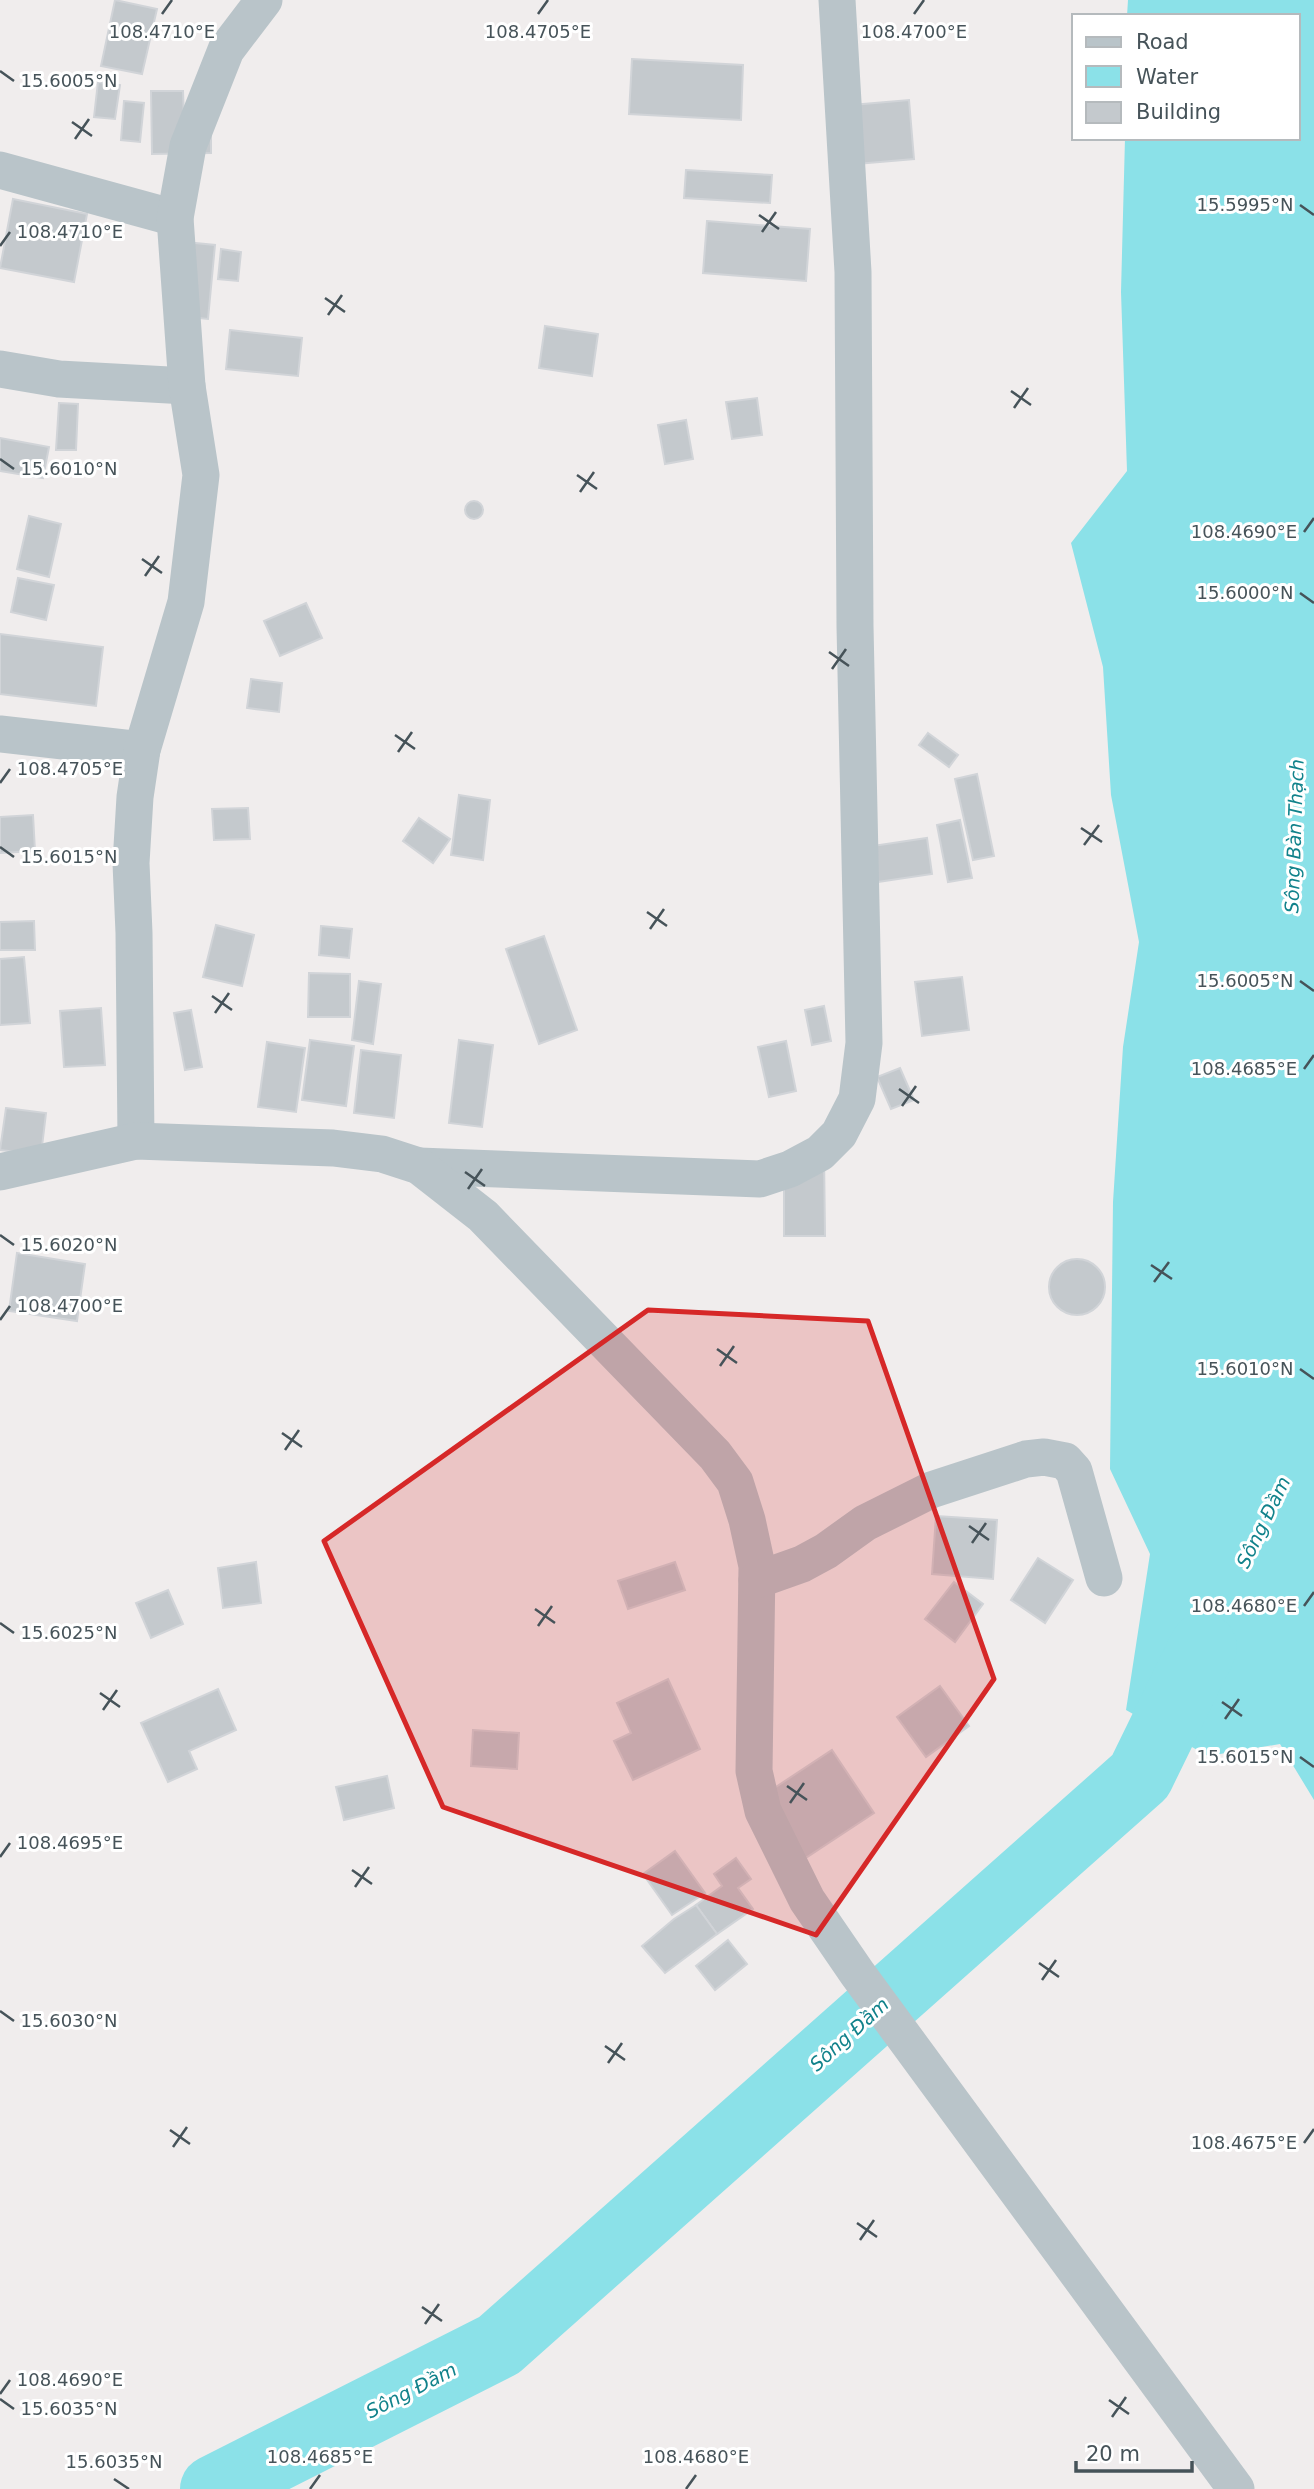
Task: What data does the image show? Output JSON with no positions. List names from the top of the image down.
{
  "water": ["Sông Bàn Thạch", "Sông Đầm"],
  "legend": ["Road", "Water", "Building"],
  "scale_bar": "20 m",
  "coordinates": [
    "108.4710°E",
    "108.4705°E",
    "108.4700°E",
    "15.6005°N",
    "15.5995°N",
    "15.6010°N",
    "108.4690°E",
    "15.6000°N",
    "15.6015°N",
    "108.4685°E",
    "15.6020°N",
    "108.4680°E",
    "15.6025°N",
    "108.4695°E",
    "15.6030°N",
    "108.4675°E",
    "15.6035°N"
  ]
}
